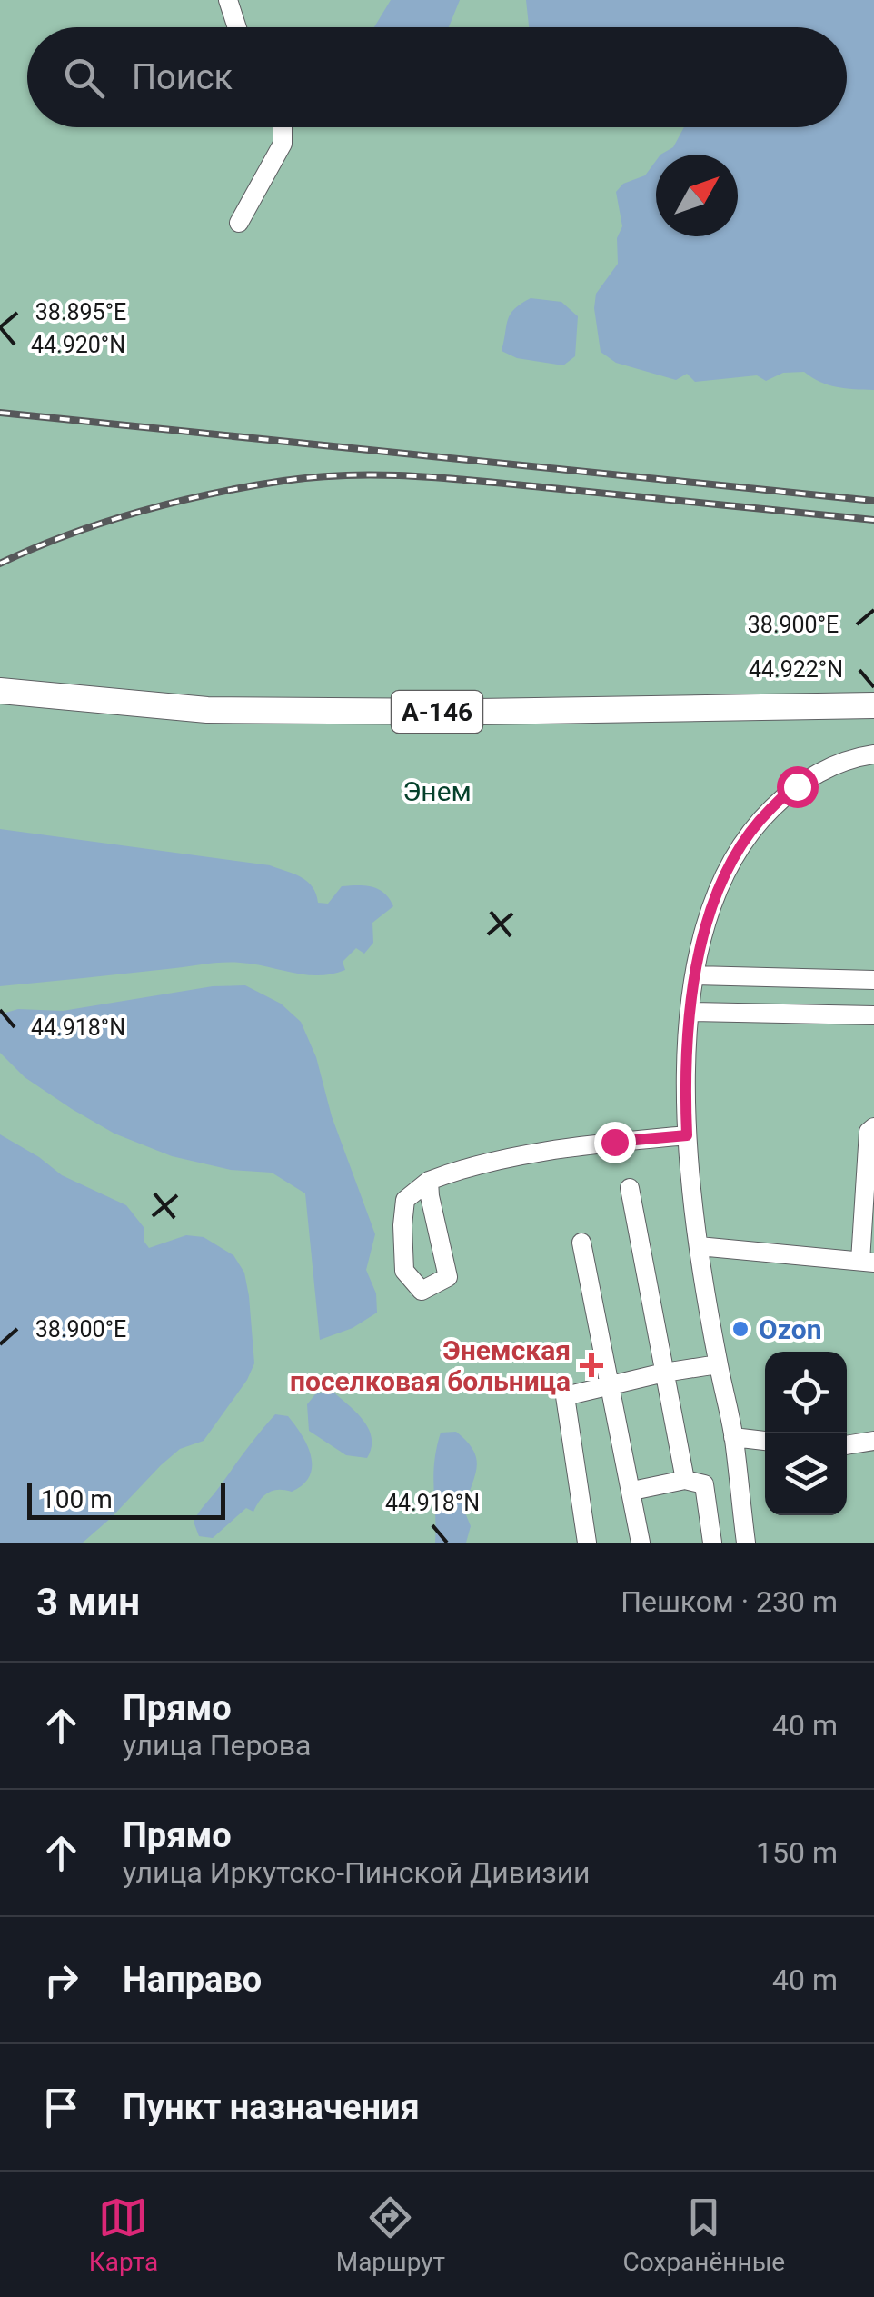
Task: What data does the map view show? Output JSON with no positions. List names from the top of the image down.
{
  "streets": {
    "highway": ["А-146"]
  },
  "parks": ["Энем"],
  "places": {
    "other": ["Ozon"],
    "health": ["Энемская поселковая больница"]
  },
  "scale_bar": "100 m",
  "north": "top right",
  "page": {
    "search": "Поиск",
    "scale": "100 m",
    "heading": ["3 мин", "Пешком · 230 m"],
    "list": [
      ["Прямо", "улица Перова", "40 m"],
      ["Прямо", "улица Иркутско-Пинской Дивизии", "150 m"],
      ["Направо", "40 m"],
      "Пункт назначения"
    ],
    "nav": ["Карта", "Маршрут", "Сохранённые"]
  },
  "coordinates": [
    "38.895°E",
    "44.920°N",
    "38.900°E",
    "44.922°N",
    "44.918°N"
  ]
}
